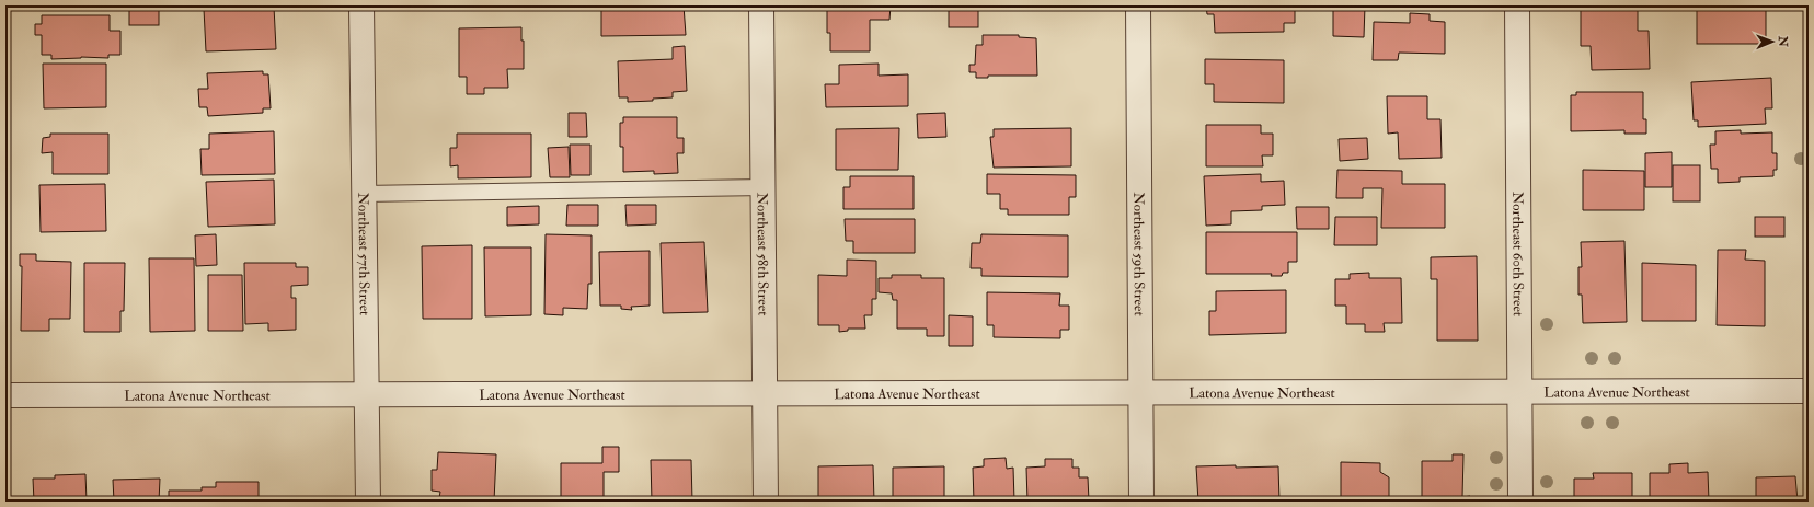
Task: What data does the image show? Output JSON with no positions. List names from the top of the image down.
{
  "streets": {
    "street": [
      "Northeast 58th Street",
      "Northeast 57th Street",
      "Northeast 59th Street",
      "Northeast 60th Street",
      "Latona Avenue Northeast"
    ]
  },
  "crossings": [
    ["Northeast 58th Street", "Latona Avenue Northeast"],
    ["Northeast 57th Street", "Latona Avenue Northeast"],
    ["Northeast 59th Street", "Latona Avenue Northeast"],
    ["Northeast 60th Street", "Latona Avenue Northeast"]
  ],
  "north": "right"
}
